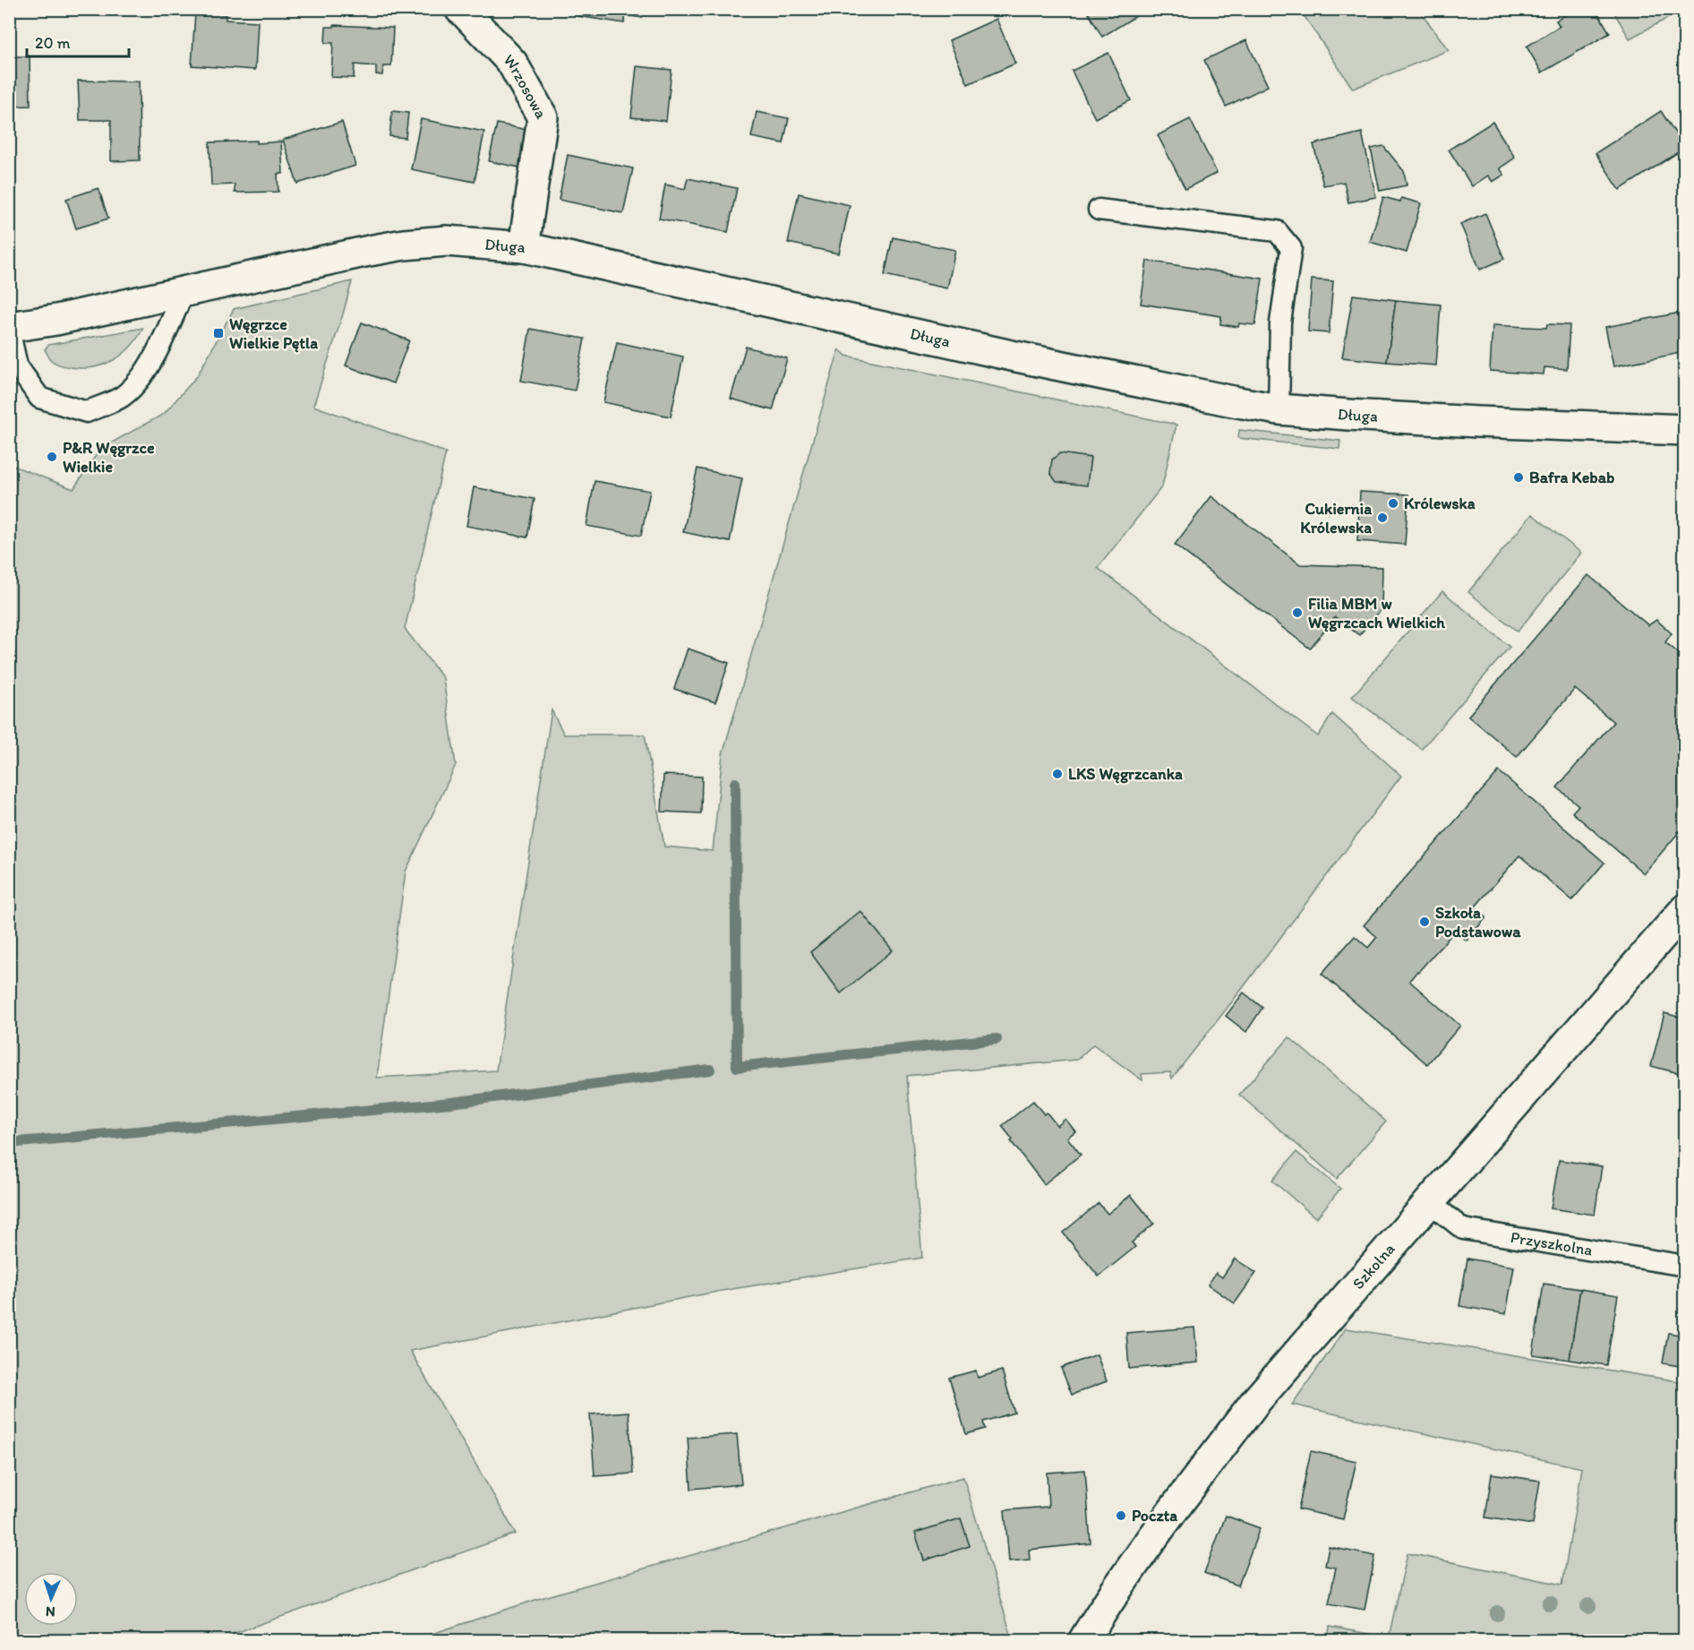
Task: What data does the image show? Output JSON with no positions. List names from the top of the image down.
{
  "streets": {
    "street": ["Wrzosowa", "Długa", "Szkolna"],
    "lane": ["Przyszkolna"]
  },
  "crossings": [
    ["Wrzosowa", "Długa"],
    ["Przyszkolna", "Szkolna"]
  ],
  "places": {
    "transit": ["Węgrzce Wielkie Pętla"],
    "other": [
      "P&R Węgrzce Wielkie",
      "Bafra Kebab",
      "Królewska",
      "Cukiernia Królewska",
      "Filia MBM w Węgrzcach Wielkich",
      "LKS Węgrzcanka",
      "Szkoła Podstawowa",
      "Poczta"
    ]
  },
  "scale_bar": "20 m",
  "north": "bottom"
}
